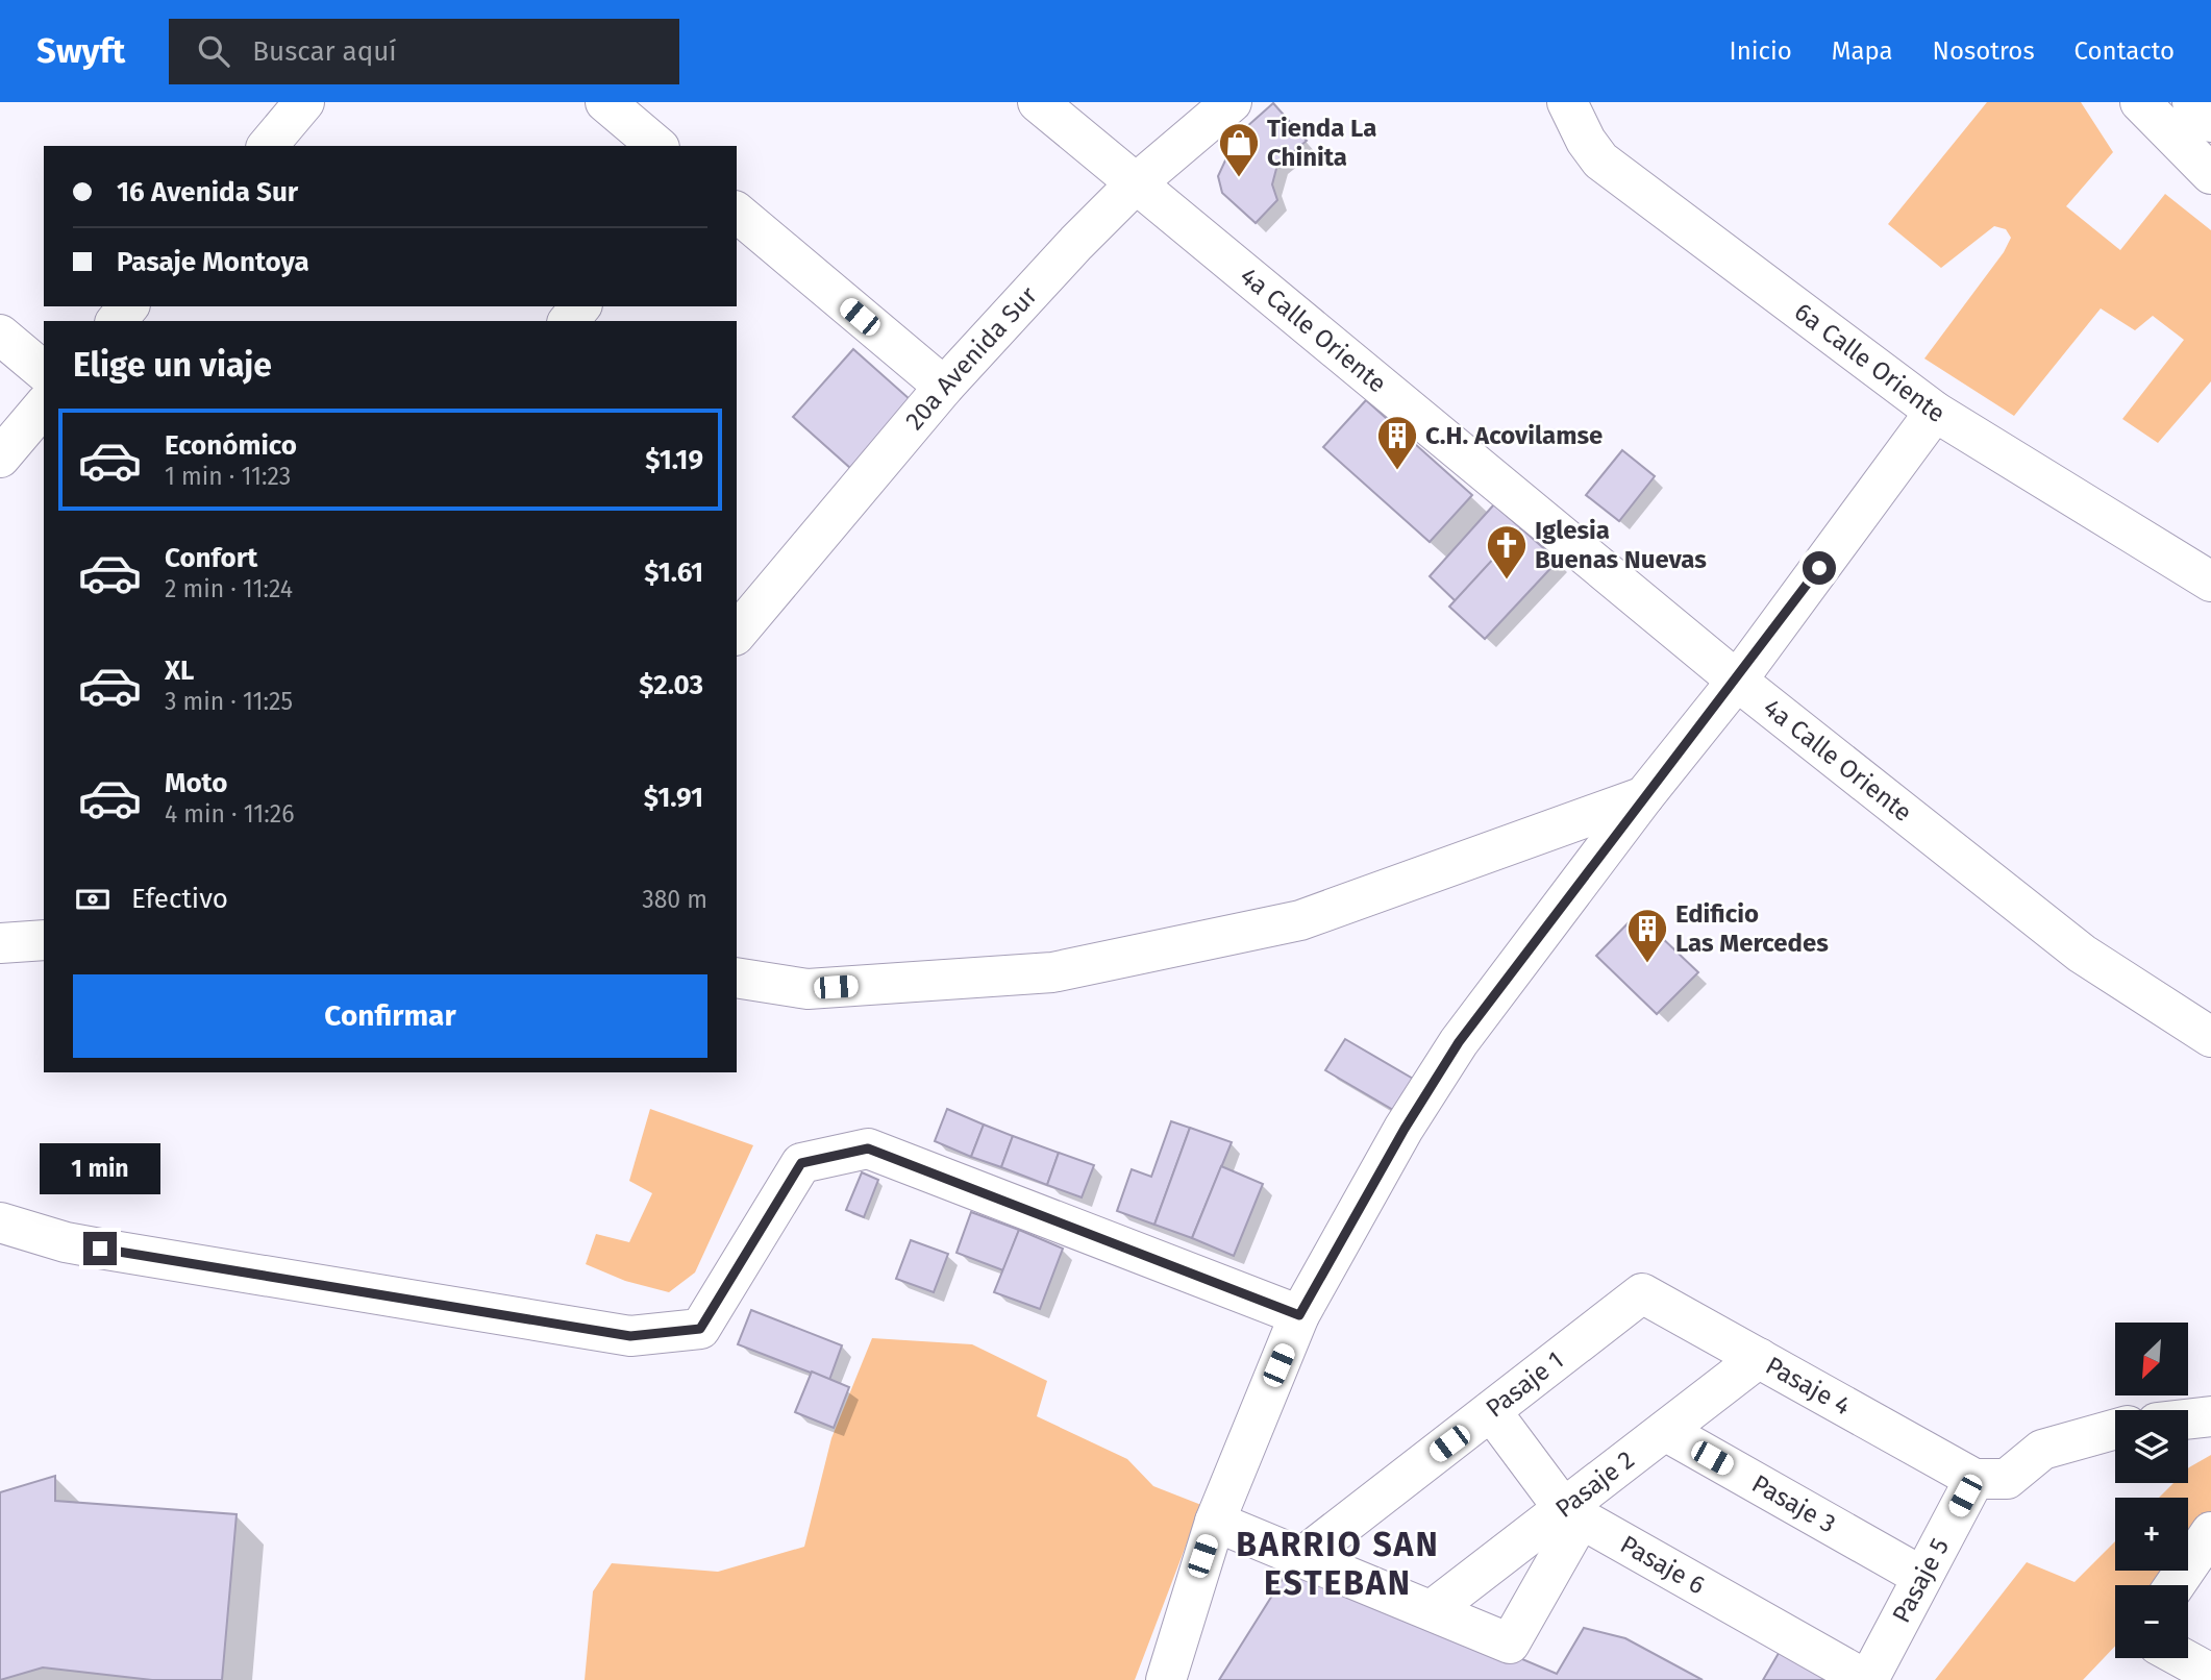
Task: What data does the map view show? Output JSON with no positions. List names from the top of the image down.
{
  "streets": {
    "main road": [
      "4a Calle Oriente",
      "20a Avenida Sur",
      "6a Calle Oriente",
      "Pasaje 1",
      "Pasaje 4",
      "Pasaje 2",
      "Pasaje 3",
      "Pasaje 6",
      "Pasaje 5"
    ]
  },
  "crossings": [
    ["4a Calle Oriente", "20a Avenida Sur"],
    ["Pasaje 1", "Pasaje 4"],
    ["Pasaje 1", "Pasaje 6"],
    ["Pasaje 4", "Pasaje 2"],
    ["Pasaje 4", "Pasaje 5"],
    ["Pasaje 2", "Pasaje 3"],
    ["Pasaje 2", "Pasaje 6"],
    ["Pasaje 3", "Pasaje 5"],
    ["Pasaje 6", "Pasaje 5"]
  ],
  "districts": ["BARRIO SAN ESTEBAN"],
  "places": {
    "shop": ["Tienda La Chinita"],
    "building": ["C.H. Acovilamse", "Edificio Las Mercedes"],
    "church": ["Iglesia Buenas Nuevas"]
  },
  "north": "bottom left",
  "page": {
    "header": "Swyft",
    "search": "Buscar aquí",
    "nav": [
      "Inicio",
      "Mapa",
      "Nosotros",
      "Contacto"
    ],
    "banner": ["16 Avenida Sur", "Pasaje Montoya"],
    "heading": "Elige un viaje",
    "list": [
      {
        "name": "Económico",
        "note": "1 min · 11:23",
        "value": "$1.19"
      },
      {
        "name": "Confort",
        "note": "2 min · 11:24",
        "value": "$1.61"
      },
      {
        "name": "XL",
        "note": "3 min · 11:25",
        "value": "$2.03"
      },
      {
        "name": "Moto",
        "note": "4 min · 11:26",
        "value": "$1.91"
      }
    ],
    "pay": ["Efectivo", "380 m"],
    "buttons": "Confirmar",
    "bubble": "1 min",
    "map_buttons": ["+", "−"]
  }
}
